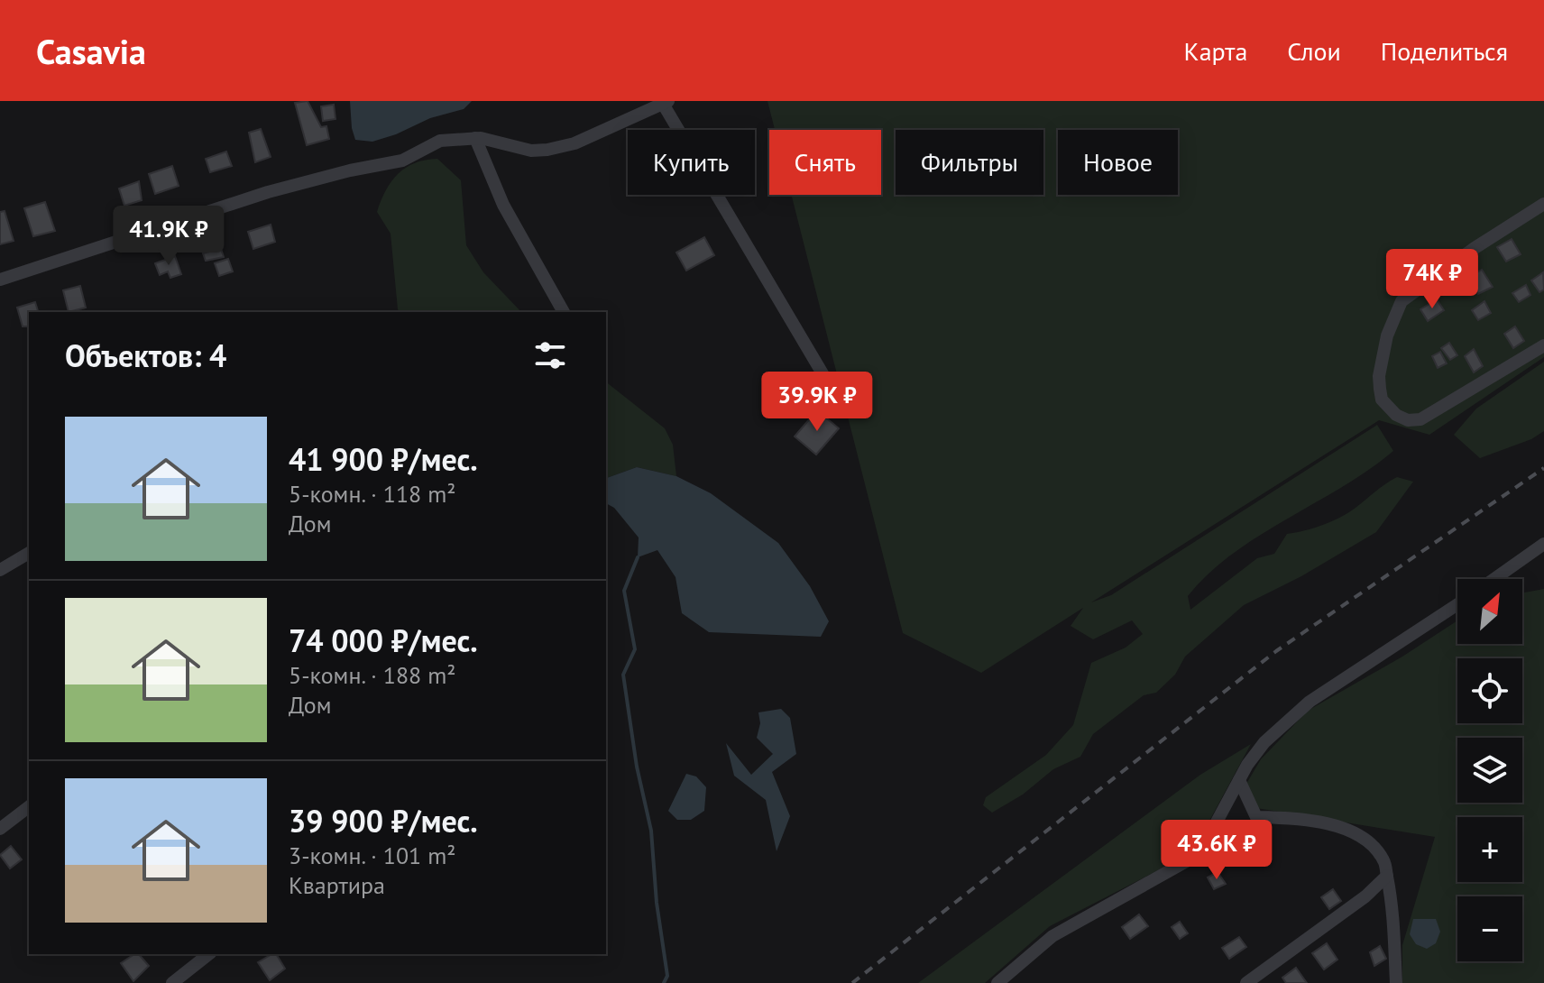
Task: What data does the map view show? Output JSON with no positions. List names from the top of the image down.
{
  "north": "top right",
  "page": {
    "header": "Casavia",
    "nav": ["Карта", "Слои", "Поделиться"],
    "chip": [
      "Купить",
      "Снять",
      "Фильтры",
      "Новое"
    ],
    "price": [
      "41.9K ₽",
      "74K ₽",
      "39.9K ₽",
      "43.6K ₽"
    ],
    "heading": "Объектов: 4",
    "list": [
      {
        "name": "41 900 ₽/мес.",
        "note": "5-комн. · 118 m² · Дом"
      },
      {
        "name": "74 000 ₽/мес.",
        "note": "5-комн. · 188 m² · Дом"
      },
      {
        "name": "39 900 ₽/мес.",
        "note": "3-комн. · 101 m² · Квартира"
      }
    ],
    "map_buttons": ["+", "−"]
  }
}
